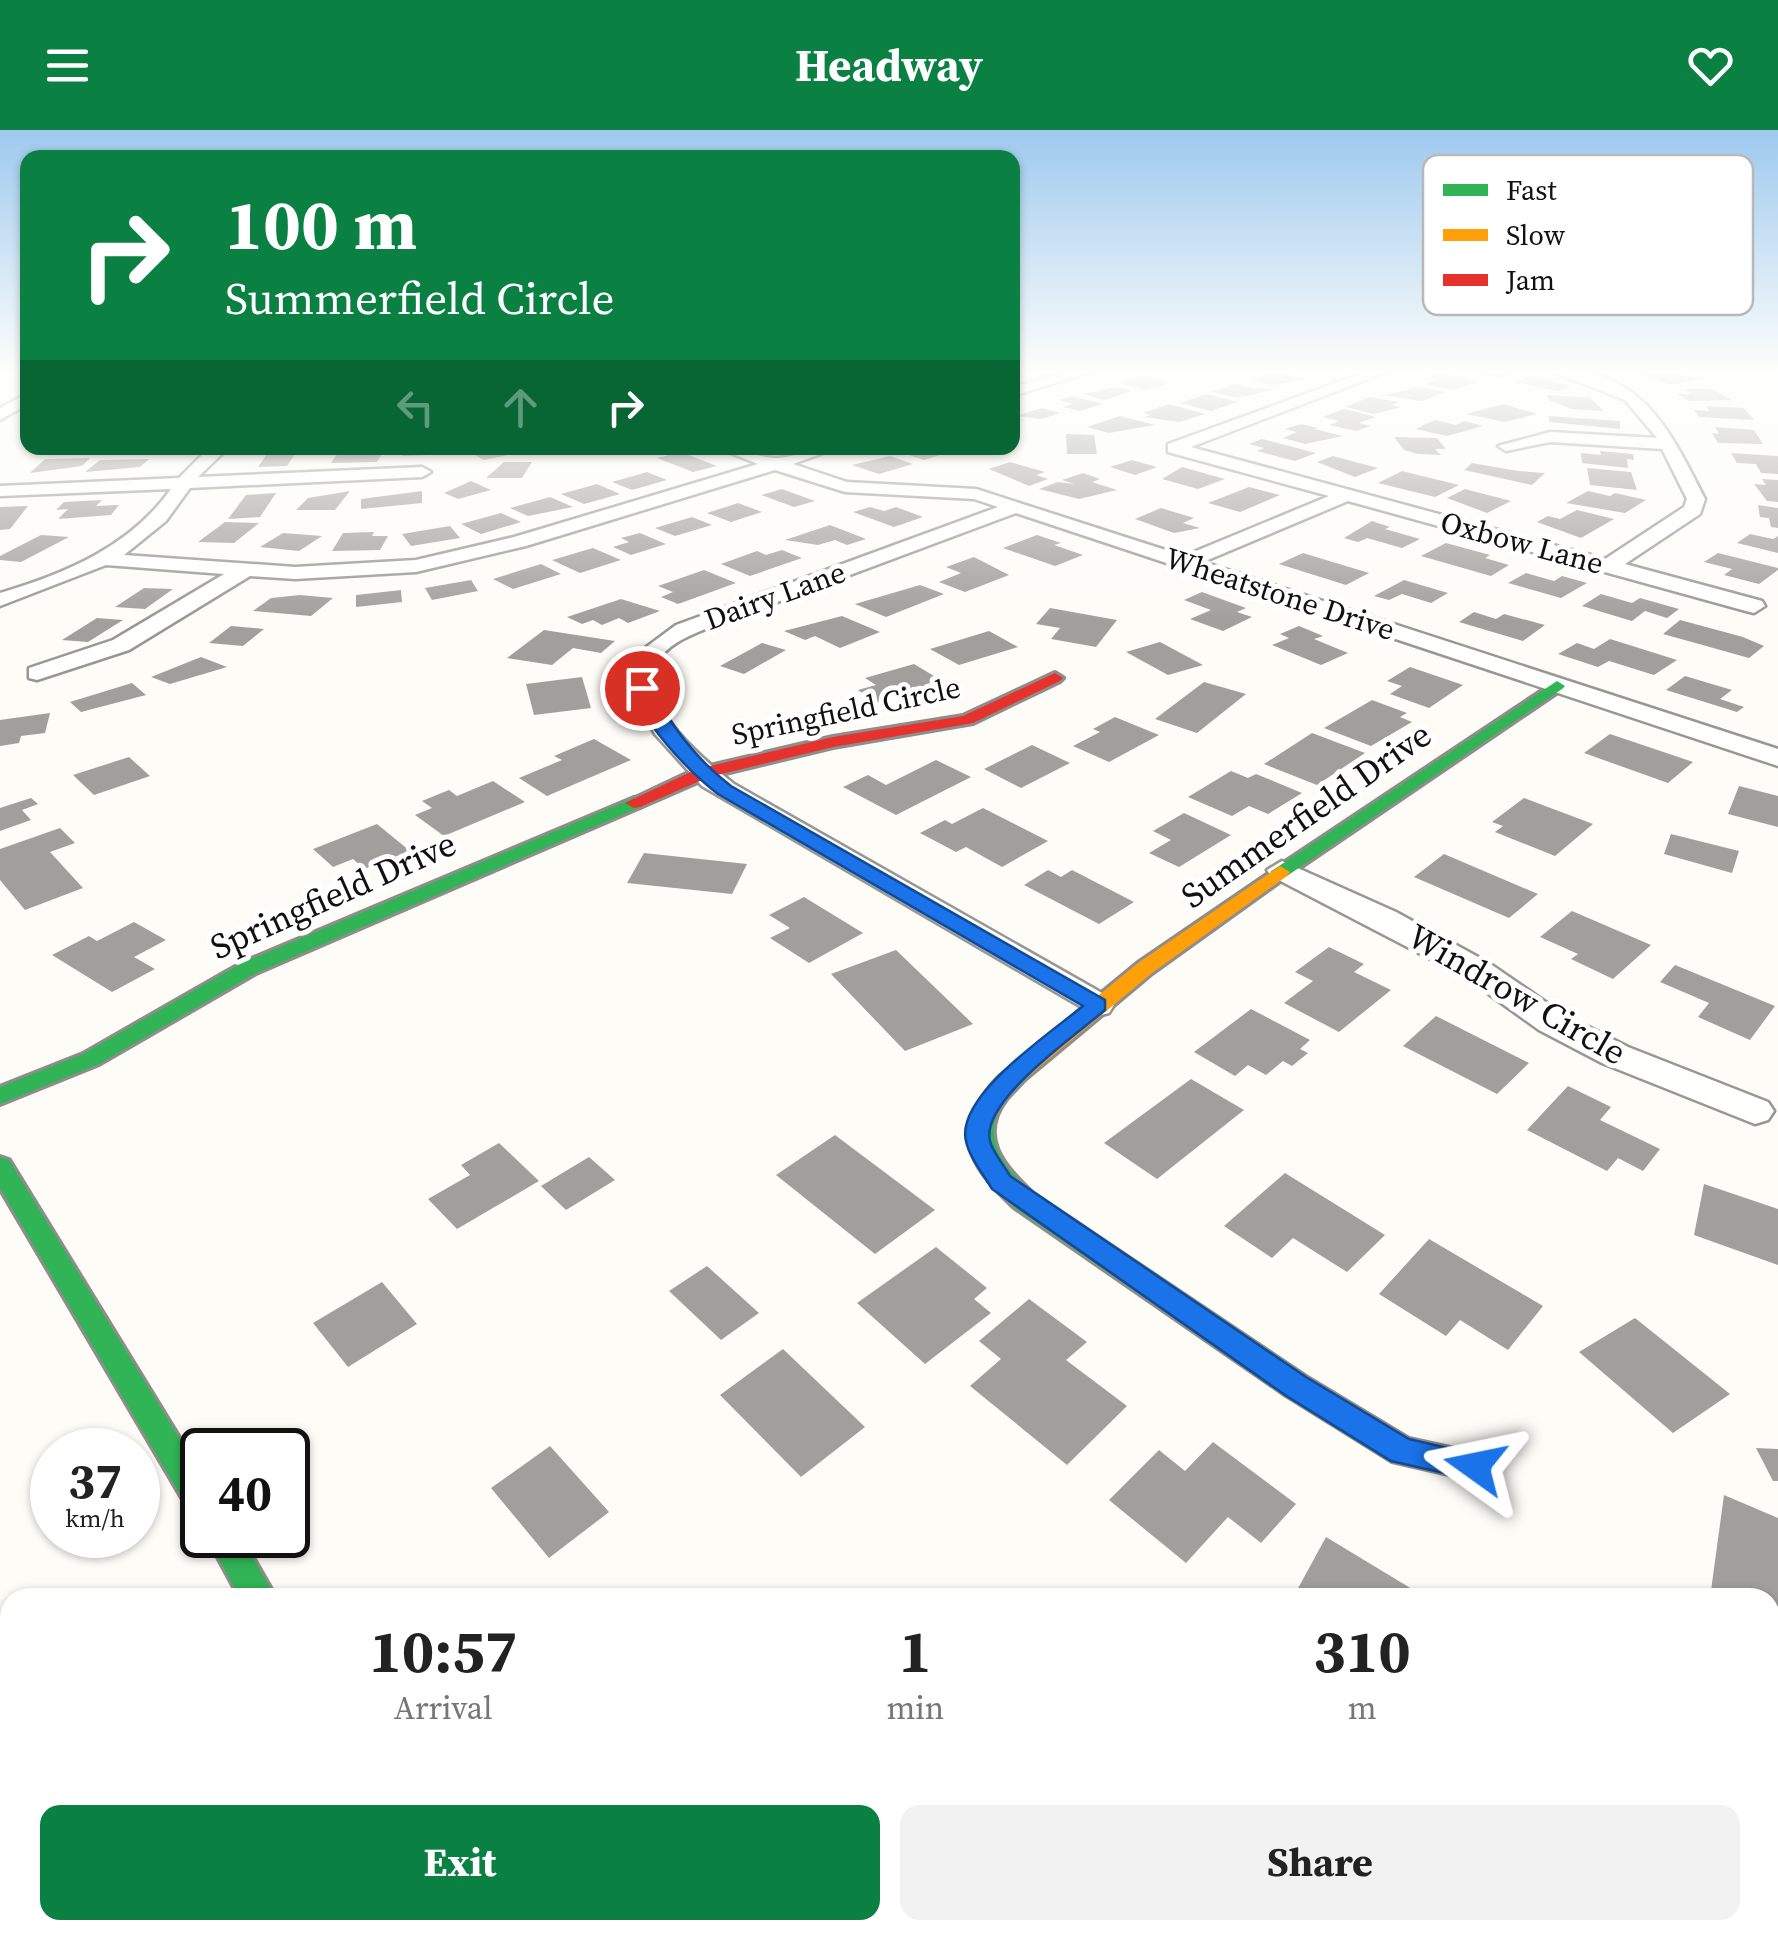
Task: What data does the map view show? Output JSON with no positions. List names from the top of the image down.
{
  "streets": {
    "street": [
      "Oxbow Lane",
      "Wheatstone Drive",
      "Dairy Lane",
      "Springfield Circle",
      "Summerfield Drive",
      "Springfield Drive",
      "Windrow Circle"
    ]
  },
  "crossings": [
    ["Wheatstone Drive", "Dairy Lane"],
    ["Wheatstone Drive", "Summerfield Drive"],
    ["Dairy Lane", "Springfield Circle"],
    ["Dairy Lane", "Summerfield Drive"],
    ["Dairy Lane", "Springfield Drive"],
    ["Springfield Circle", "Springfield Drive"],
    ["Summerfield Drive", "Windrow Circle"]
  ],
  "legend": ["Fast", "Slow", "Jam"],
  "page": {
    "header": "Headway",
    "turn": ["100 m", "Summerfield Circle"],
    "speed": "37 km/h",
    "limit": "40",
    "eta": [
      "10:57",
      "Arrival",
      "1",
      "min",
      "310",
      "m"
    ],
    "buttons": ["Exit", "Share"]
  }
}
